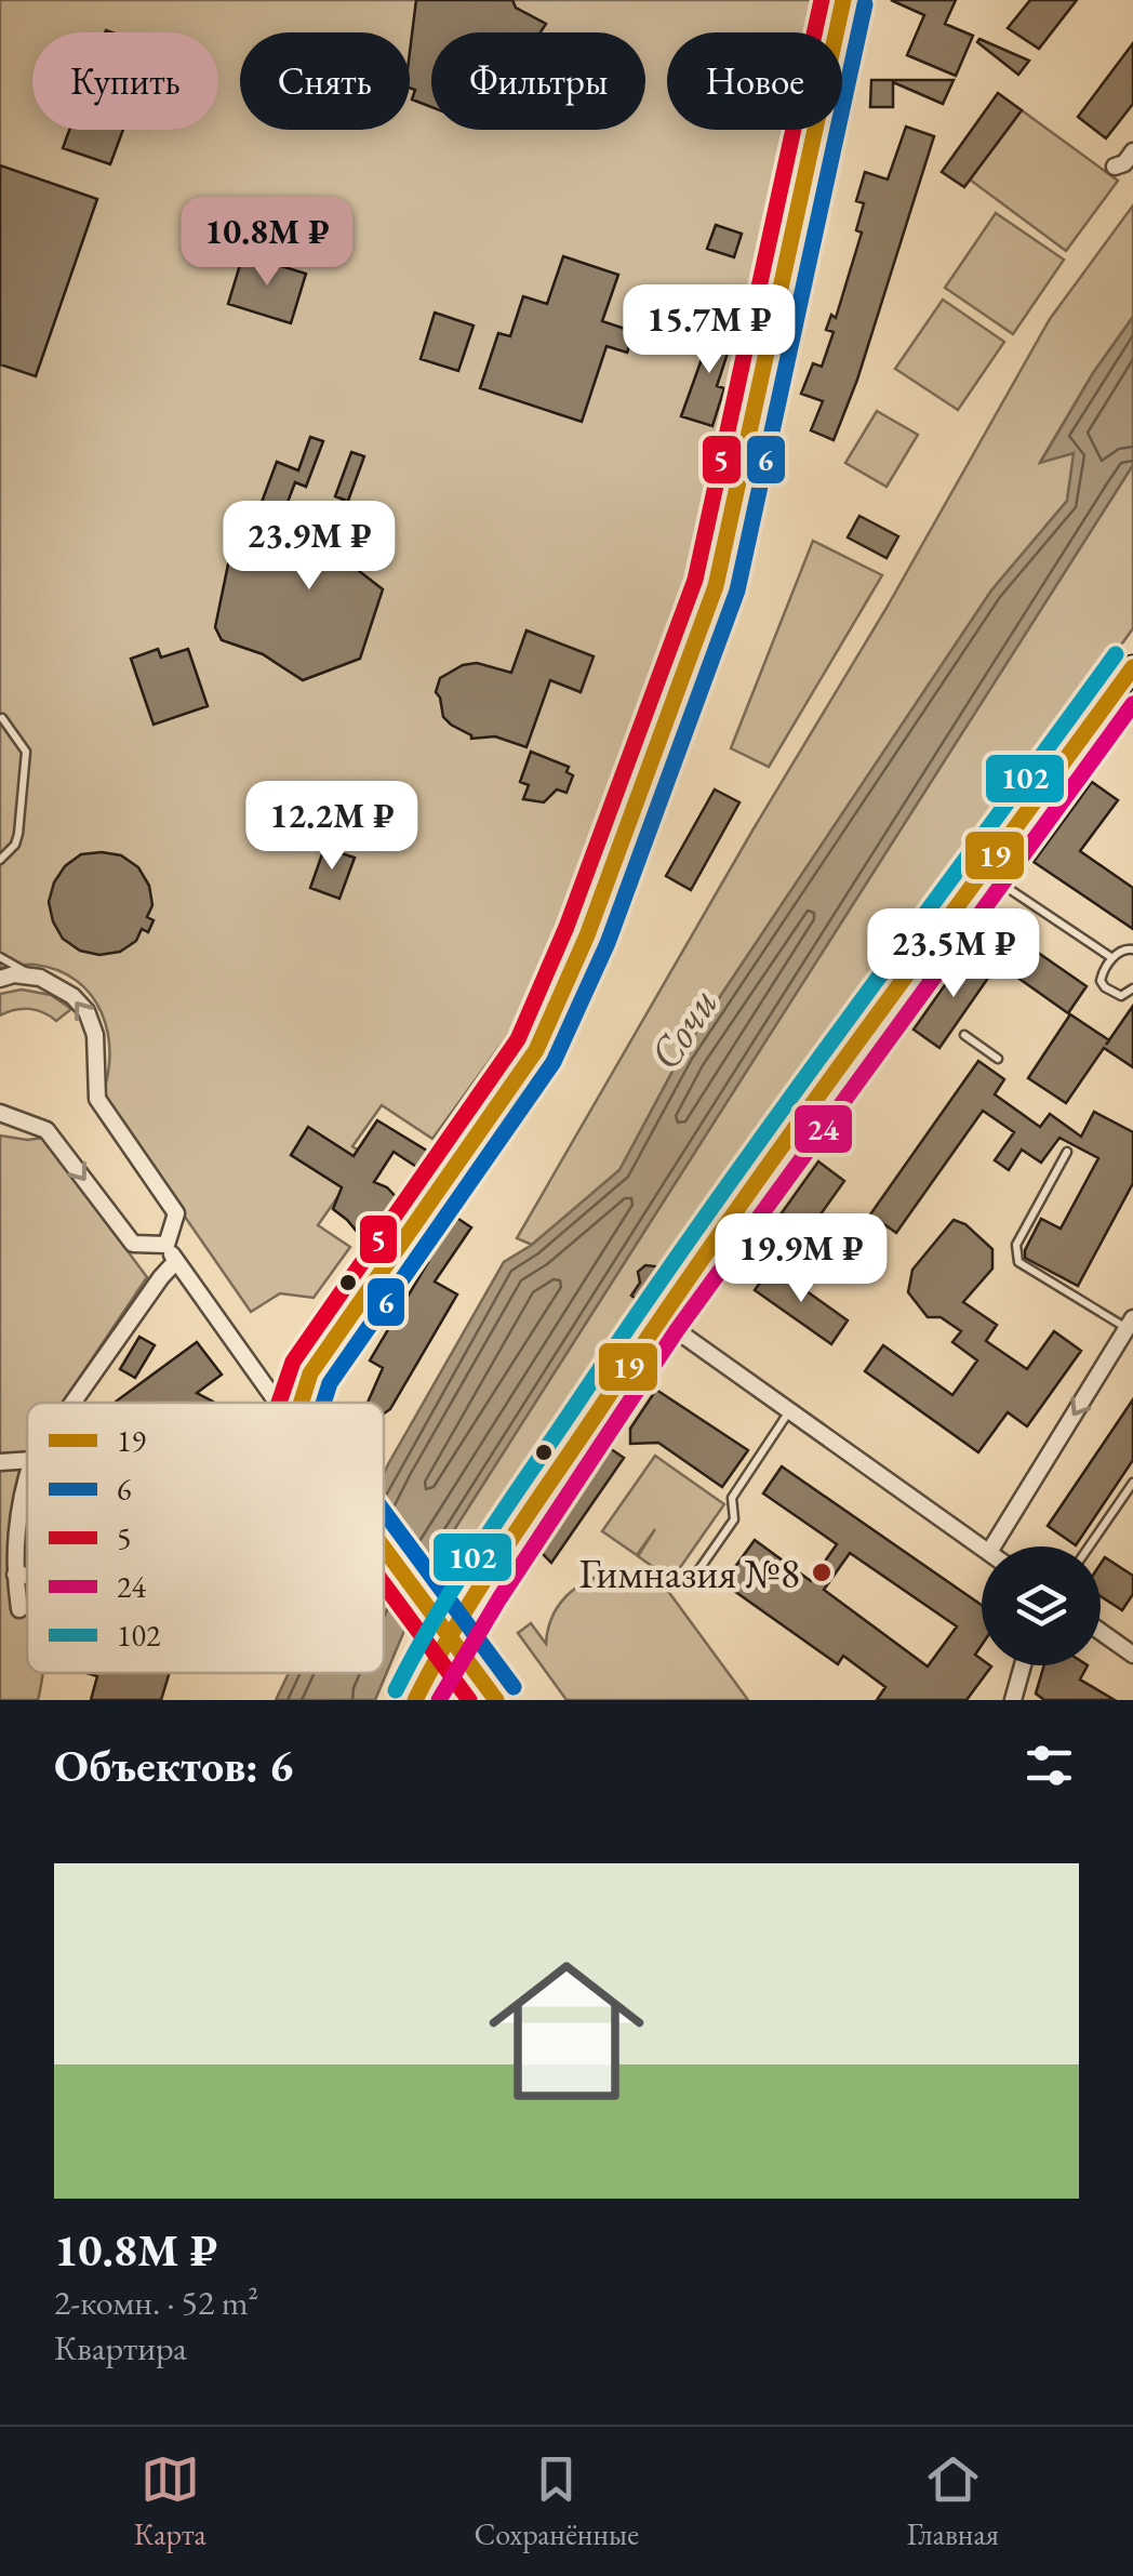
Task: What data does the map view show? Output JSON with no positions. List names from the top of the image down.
{
  "water": ["Сочи"],
  "places": ["Гимназия №8"],
  "lines": [
    "transit line 19",
    "transit line 5",
    "transit line 6",
    "transit line 102",
    "transit line 24"
  ],
  "legend": [
    "19",
    "6",
    "5",
    "24",
    "102"
  ],
  "page": {
    "chip": [
      "Купить",
      "Снять",
      "Фильтры",
      "Новое"
    ],
    "price": [
      "10.8M ₽",
      "15.7M ₽",
      "23.9M ₽",
      "12.2M ₽",
      "23.5M ₽",
      "19.9M ₽"
    ],
    "heading": "Объектов: 6",
    "list": [
      {
        "name": "10.8M ₽",
        "note": "2-комн. · 52 m² · Квартира"
      }
    ],
    "tabs": ["Карта", "Сохранённые", "Главная"]
  }
}
